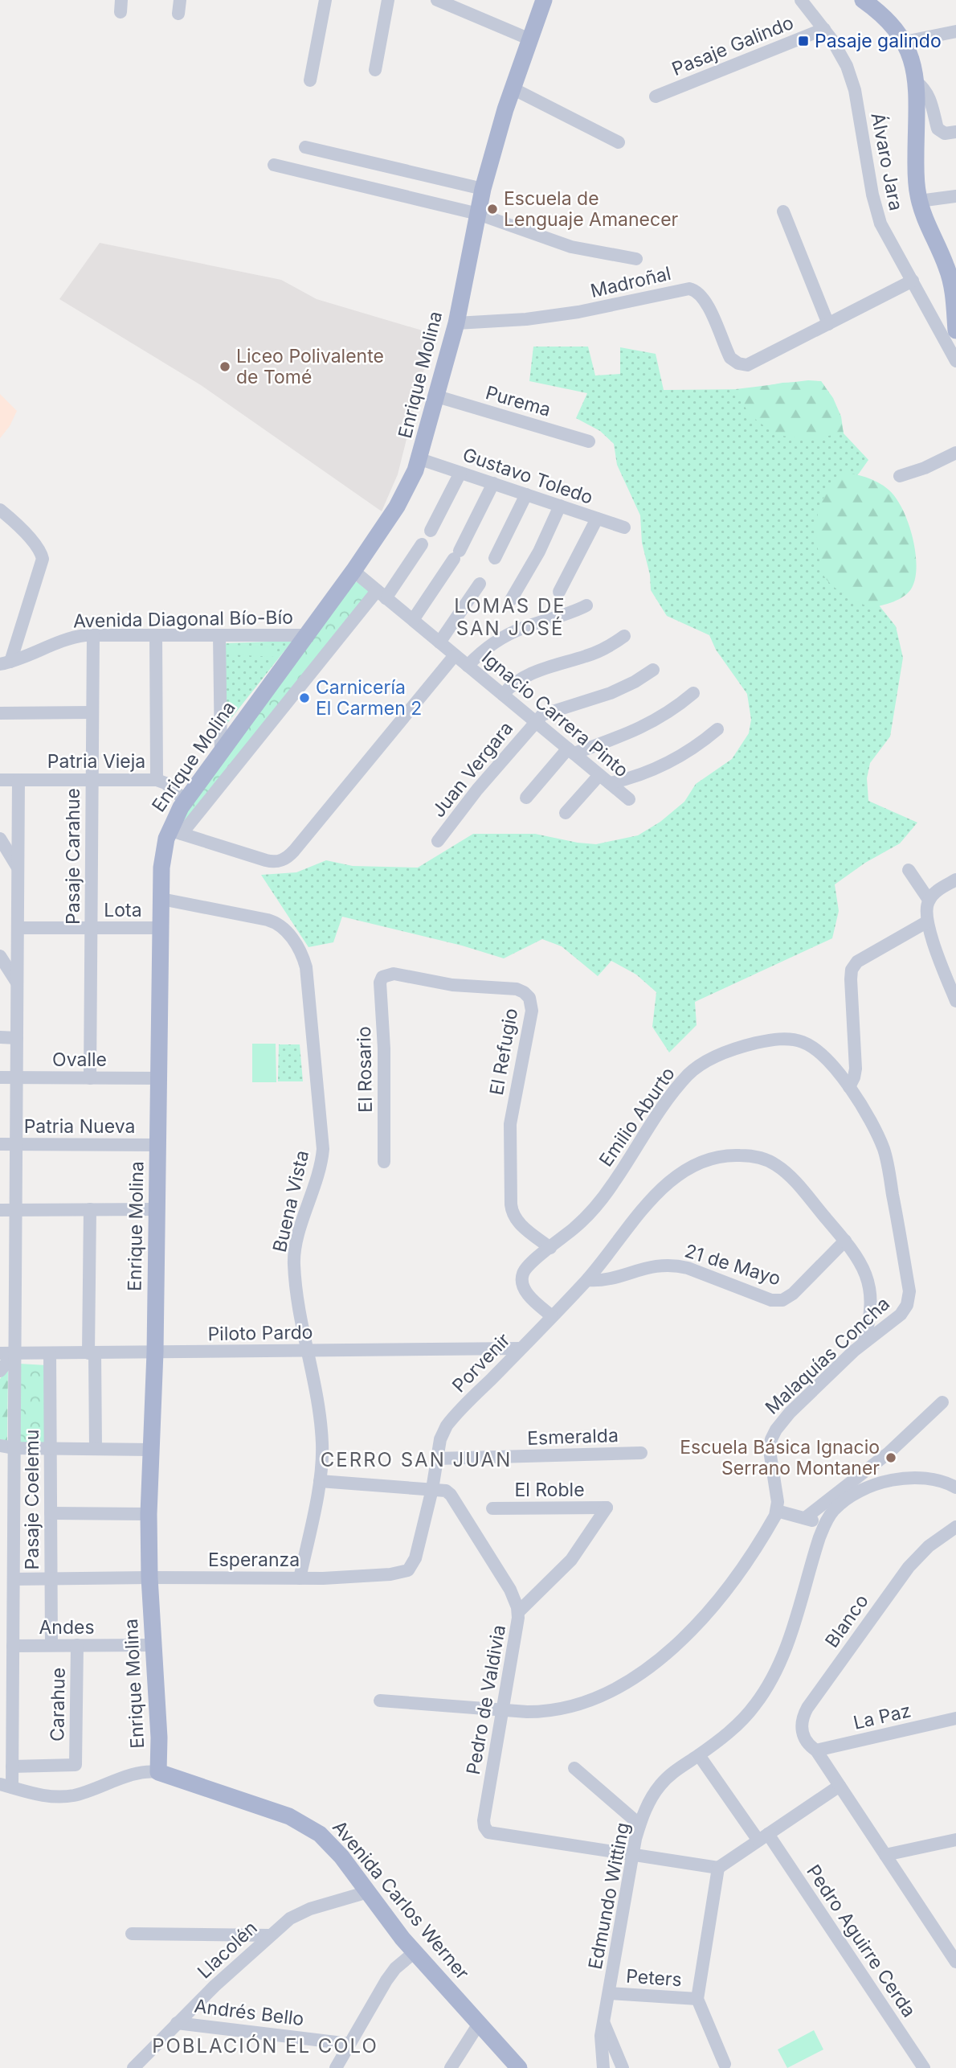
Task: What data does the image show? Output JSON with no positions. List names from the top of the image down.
{
  "streets": {
    "main road": ["Enrique Molina", "Avenida Carlos Werner"],
    "street": [
      "Pasaje Galindo",
      "Álvaro Jara",
      "Madroñal",
      "Purema",
      "Gustavo Toledo",
      "Avenida Diagonal Bío-Bío",
      "Ignacio Carrera Pinto",
      "Patria Vieja",
      "Juan Vergara",
      "Pasaje Carahue",
      "Lota",
      "El Refugio",
      "Ovalle",
      "El Rosario",
      "Emilio Aburto",
      "Patria Nueva",
      "Buena Vista",
      "21 de Mayo",
      "Piloto Pardo",
      "Malaquías Concha",
      "Porvenir",
      "Esmeralda",
      "El Roble",
      "Pasaje Coelemu",
      "Esperanza",
      "Blanco",
      "Andes",
      "Pedro de Valdivia",
      "Carahue",
      "La Paz",
      "Edmundo Witting",
      "Pedro Aguirre Cerda",
      "Llacolén",
      "Peters",
      "Andrés Bello"
    ]
  },
  "crossings": [
    ["Pasaje Galindo", "Álvaro Jara"],
    ["Álvaro Jara", "Madroñal"],
    ["Madroñal", "Enrique Molina"],
    ["Enrique Molina", "Purema"],
    ["Enrique Molina", "Gustavo Toledo"],
    ["Enrique Molina", "Avenida Diagonal Bío-Bío"],
    ["Enrique Molina", "Ignacio Carrera Pinto"],
    ["Enrique Molina", "Patria Vieja"],
    ["Enrique Molina", "Lota"],
    ["Enrique Molina", "Ovalle"],
    ["Enrique Molina", "Patria Nueva"],
    ["Enrique Molina", "Buena Vista"],
    ["Enrique Molina", "Piloto Pardo"],
    ["Enrique Molina", "Esperanza"],
    ["Enrique Molina", "Andes"],
    ["Enrique Molina", "Avenida Carlos Werner"],
    ["Avenida Diagonal Bío-Bío", "Pasaje Carahue"],
    ["Ignacio Carrera Pinto", "Juan Vergara"],
    ["Patria Vieja", "Pasaje Carahue"],
    ["Pasaje Carahue", "Lota"],
    ["Pasaje Carahue", "Ovalle"],
    ["El Refugio", "El Rosario"],
    ["El Refugio", "Emilio Aburto"],
    ["Emilio Aburto", "Malaquías Concha"],
    ["Emilio Aburto", "Porvenir"],
    ["Buena Vista", "Piloto Pardo"],
    ["Buena Vista", "Esperanza"],
    ["21 de Mayo", "Porvenir"],
    ["Piloto Pardo", "Porvenir"],
    ["Piloto Pardo", "Pasaje Coelemu"],
    ["Malaquías Concha", "Porvenir"],
    ["Porvenir", "Esmeralda"],
    ["Porvenir", "Esperanza"],
    ["El Roble", "Pedro de Valdivia"],
    ["Pasaje Coelemu", "Esperanza"],
    ["Pasaje Coelemu", "Andes"],
    ["Blanco", "La Paz"],
    ["Andes", "Carahue"],
    ["Pedro de Valdivia", "Edmundo Witting"],
    ["Edmundo Witting", "Pedro Aguirre Cerda"],
    ["Edmundo Witting", "Peters"],
    ["Avenida Carlos Werner", "Llacolén"],
    ["Llacolén", "Andrés Bello"]
  ],
  "districts": ["LOMAS DE SAN JOSÉ", "CERRO SAN JUAN", "POBLACIÓN EL COLO"],
  "places": {
    "transit": ["Pasaje galindo"],
    "other": [
      "Escuela de Lenguaje Amanecer",
      "Liceo Polivalente de Tomé",
      "Carnicería El Carmen 2",
      "Escuela Básica Ignacio Serrano Montaner"
    ]
  }
}
